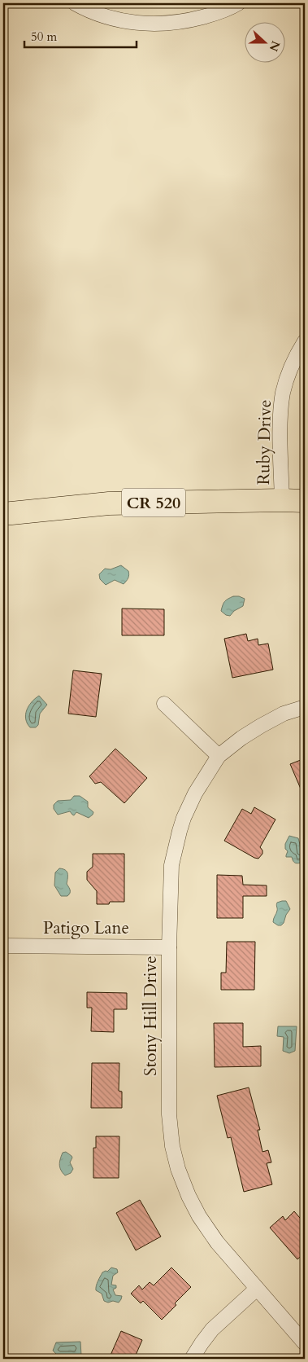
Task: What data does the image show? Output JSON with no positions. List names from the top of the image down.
{
  "streets": {
    "main road": ["CR 520"],
    "street": ["Ruby Drive", "Patigo Lane", "Stony Hill Drive"]
  },
  "crossings": [
    ["Ruby Drive", "CR 520"],
    ["Patigo Lane", "Stony Hill Drive"]
  ],
  "scale_bar": "50 m",
  "north": "right"
}
